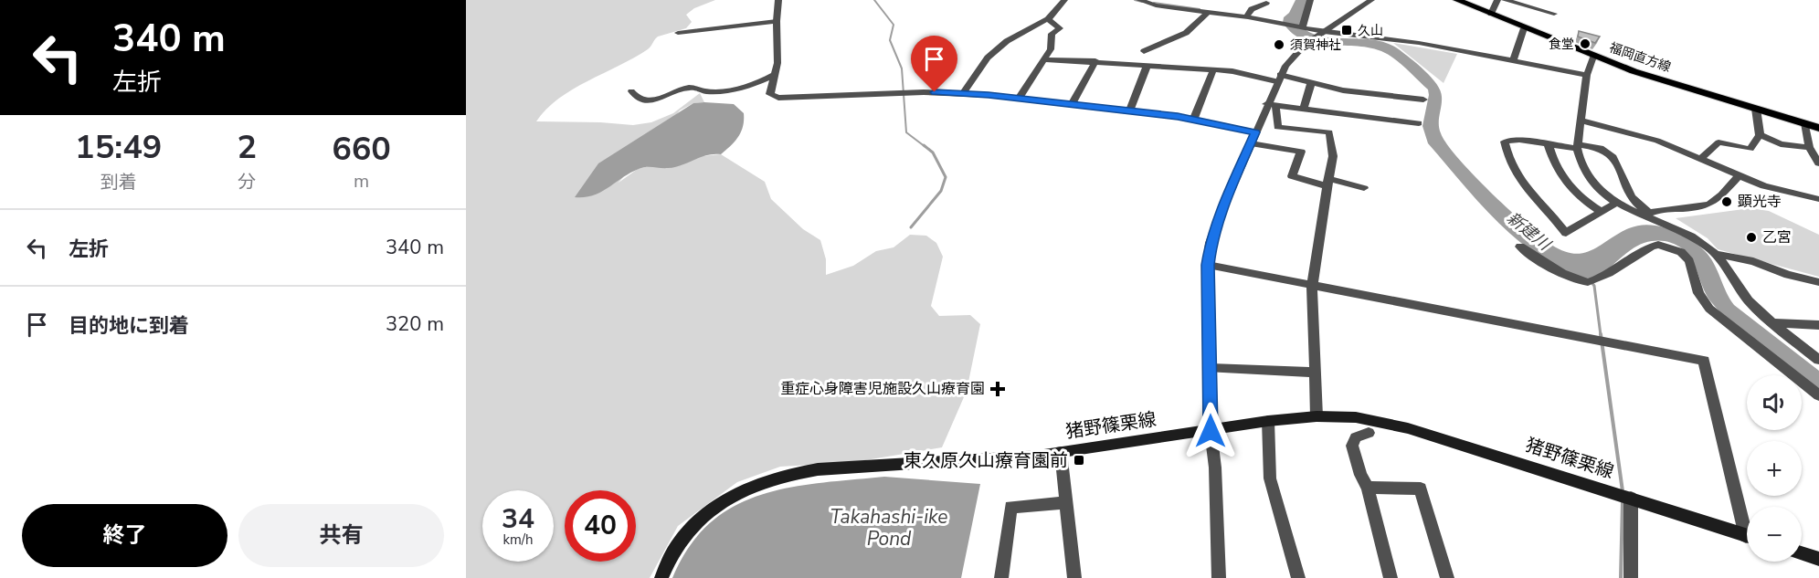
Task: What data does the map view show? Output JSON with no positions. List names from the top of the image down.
{
  "streets": {
    "main road": ["福岡直方線", "猪野篠栗線"]
  },
  "water": ["新建川", "Takahashi-ike Pond"],
  "places": {
    "transit": ["久山", "東久原久山療育園前"],
    "other": [
      "食堂",
      "須賀神社",
      "顕光寺",
      "乙宮"
    ],
    "health": ["重症心身障害児施設久山療育園"]
  },
  "page": {
    "turn": ["340 m", "左折"],
    "eta": [
      "15:49",
      "到着",
      "2",
      "分",
      "660",
      "m"
    ],
    "list": [
      {
        "name": "左折",
        "value": "340 m"
      },
      {
        "name": "目的地に到着",
        "value": "320 m"
      }
    ],
    "map_buttons": ["+", "−"],
    "speed": "34 km/h",
    "limit": "40",
    "buttons": ["終了", "共有"]
  }
}
